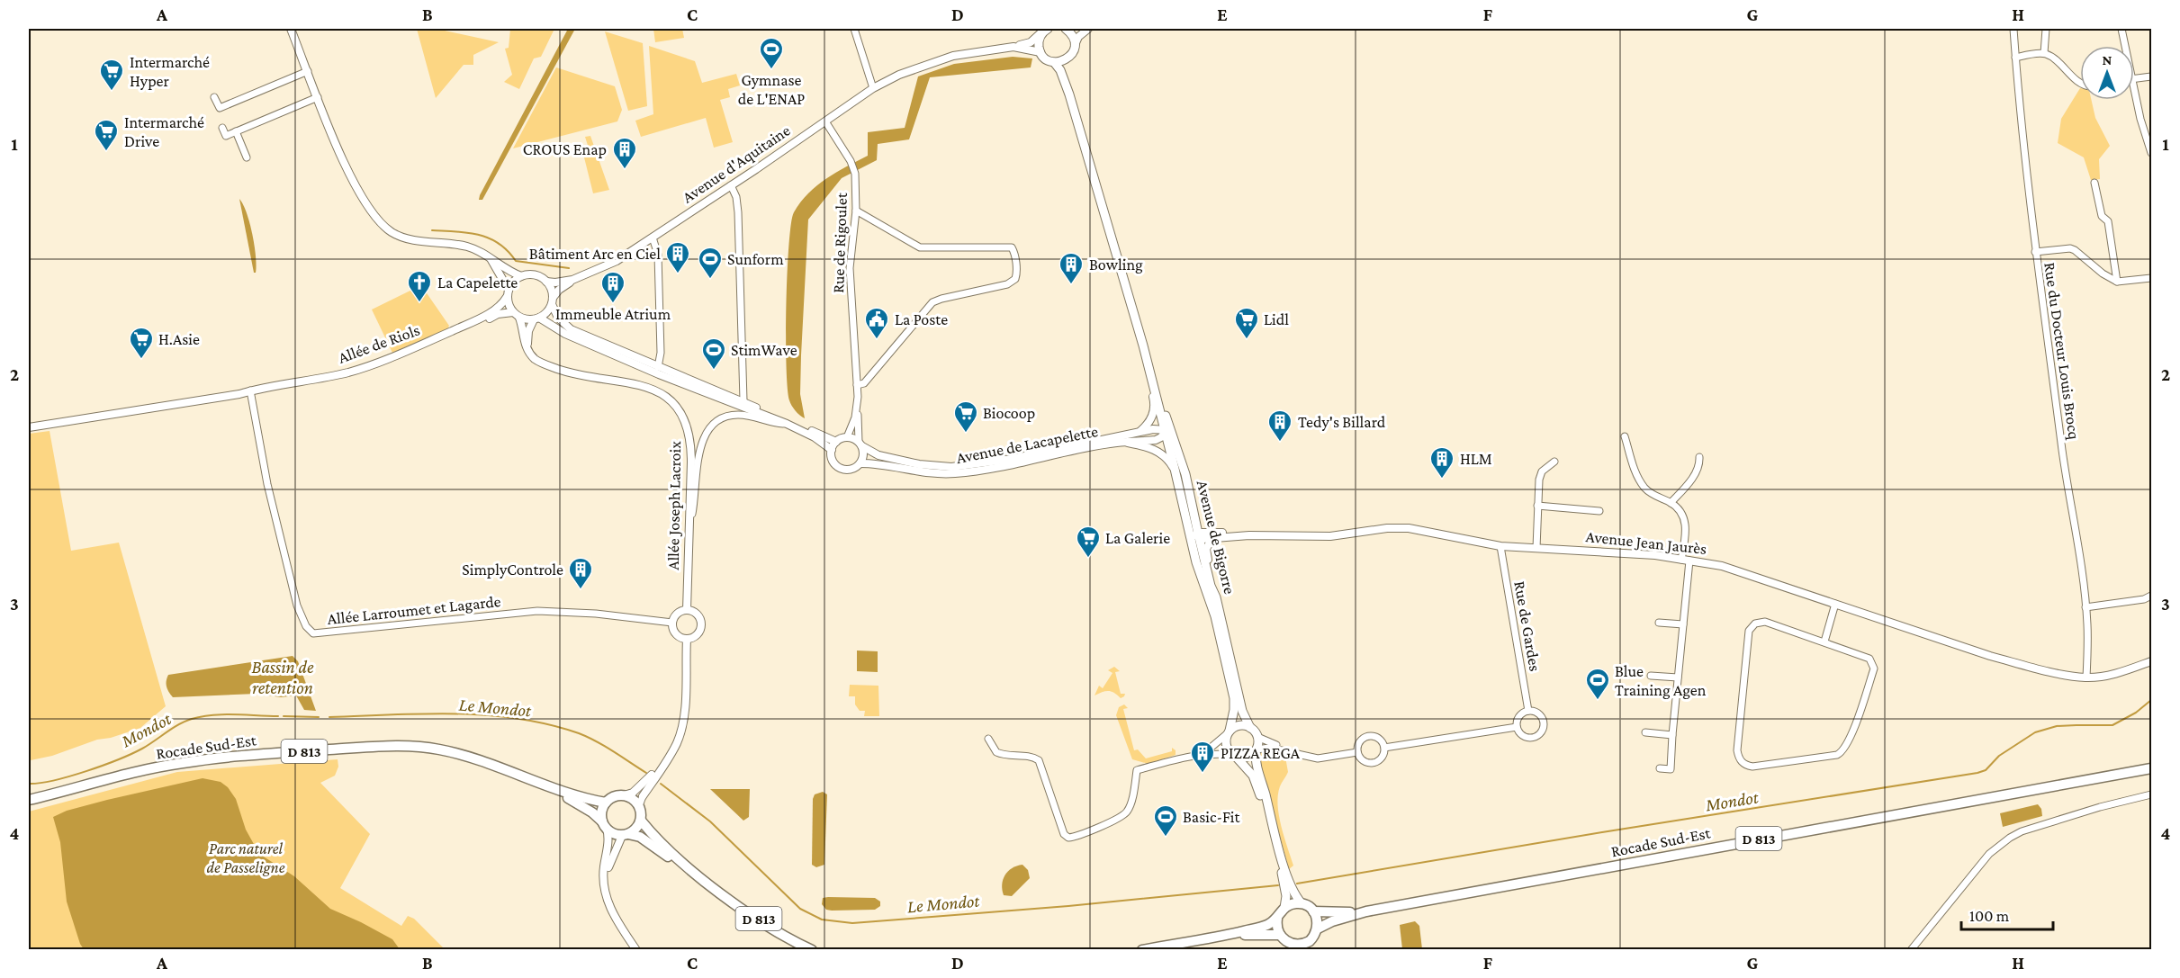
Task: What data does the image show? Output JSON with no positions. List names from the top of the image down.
{
  "streets": {
    "main road": ["Avenue de Bigorre", "Rocade Sud-Est", "D 813"],
    "street": [
      "Avenue d'Aquitaine",
      "Rue de Rigoulet",
      "Allée de Riols",
      "Rue du Docteur Louis Brocq",
      "Avenue de Lacapelette",
      "Allée Joseph Lacroix",
      "Avenue Jean Jaurès",
      "Allée Larroumet et Lagarde",
      "Rue de Gardes"
    ]
  },
  "crossings": [
    ["Avenue d'Aquitaine", "Rue de Rigoulet"],
    ["Avenue d'Aquitaine", "Allée de Riols"],
    ["Avenue d'Aquitaine", "Avenue de Lacapelette"],
    ["Rue de Rigoulet", "Avenue de Lacapelette"],
    ["Allée de Riols", "Avenue de Lacapelette"],
    ["Allée de Riols", "Allée Larroumet et Lagarde"],
    ["Rue du Docteur Louis Brocq", "Avenue Jean Jaurès"],
    ["Avenue de Lacapelette", "Avenue de Bigorre"],
    ["Allée Joseph Lacroix", "Allée Larroumet et Lagarde"],
    ["Avenue de Bigorre", "Avenue Jean Jaurès"],
    ["Avenue Jean Jaurès", "Rue de Gardes"],
    ["Rocade Sud-Est", "D 813"]
  ],
  "water": ["Bassin de retention", "Le Mondot", "Mondot"],
  "parks": ["Parc naturel de Passeligne"],
  "places": {
    "sports": [
      "Gymnase de L'ENAP",
      "Sunform",
      "StimWave",
      "Blue Training Agen",
      "Basic-Fit"
    ],
    "supermarket": [
      "Intermarché Hyper",
      "Intermarché Drive",
      "Lidl",
      "H.Asie",
      "Biocoop",
      "La Galerie"
    ],
    "building": [
      "CROUS Enap",
      "Bâtiment Arc en Ciel",
      "Bowling",
      "Immeuble Atrium",
      "Tedy's Billard",
      "HLM",
      "SimplyControle",
      "PIZZA REGA"
    ],
    "church": ["La Capelette"],
    "public building": ["La Poste"]
  },
  "scale_bar": "100 m",
  "north": "top",
  "grid": {
    "columns": [
      "A",
      "B",
      "C",
      "D",
      "E",
      "F",
      "G",
      "H"
    ],
    "rows": [
      "1",
      "2",
      "3",
      "4"
    ]
  }
}
